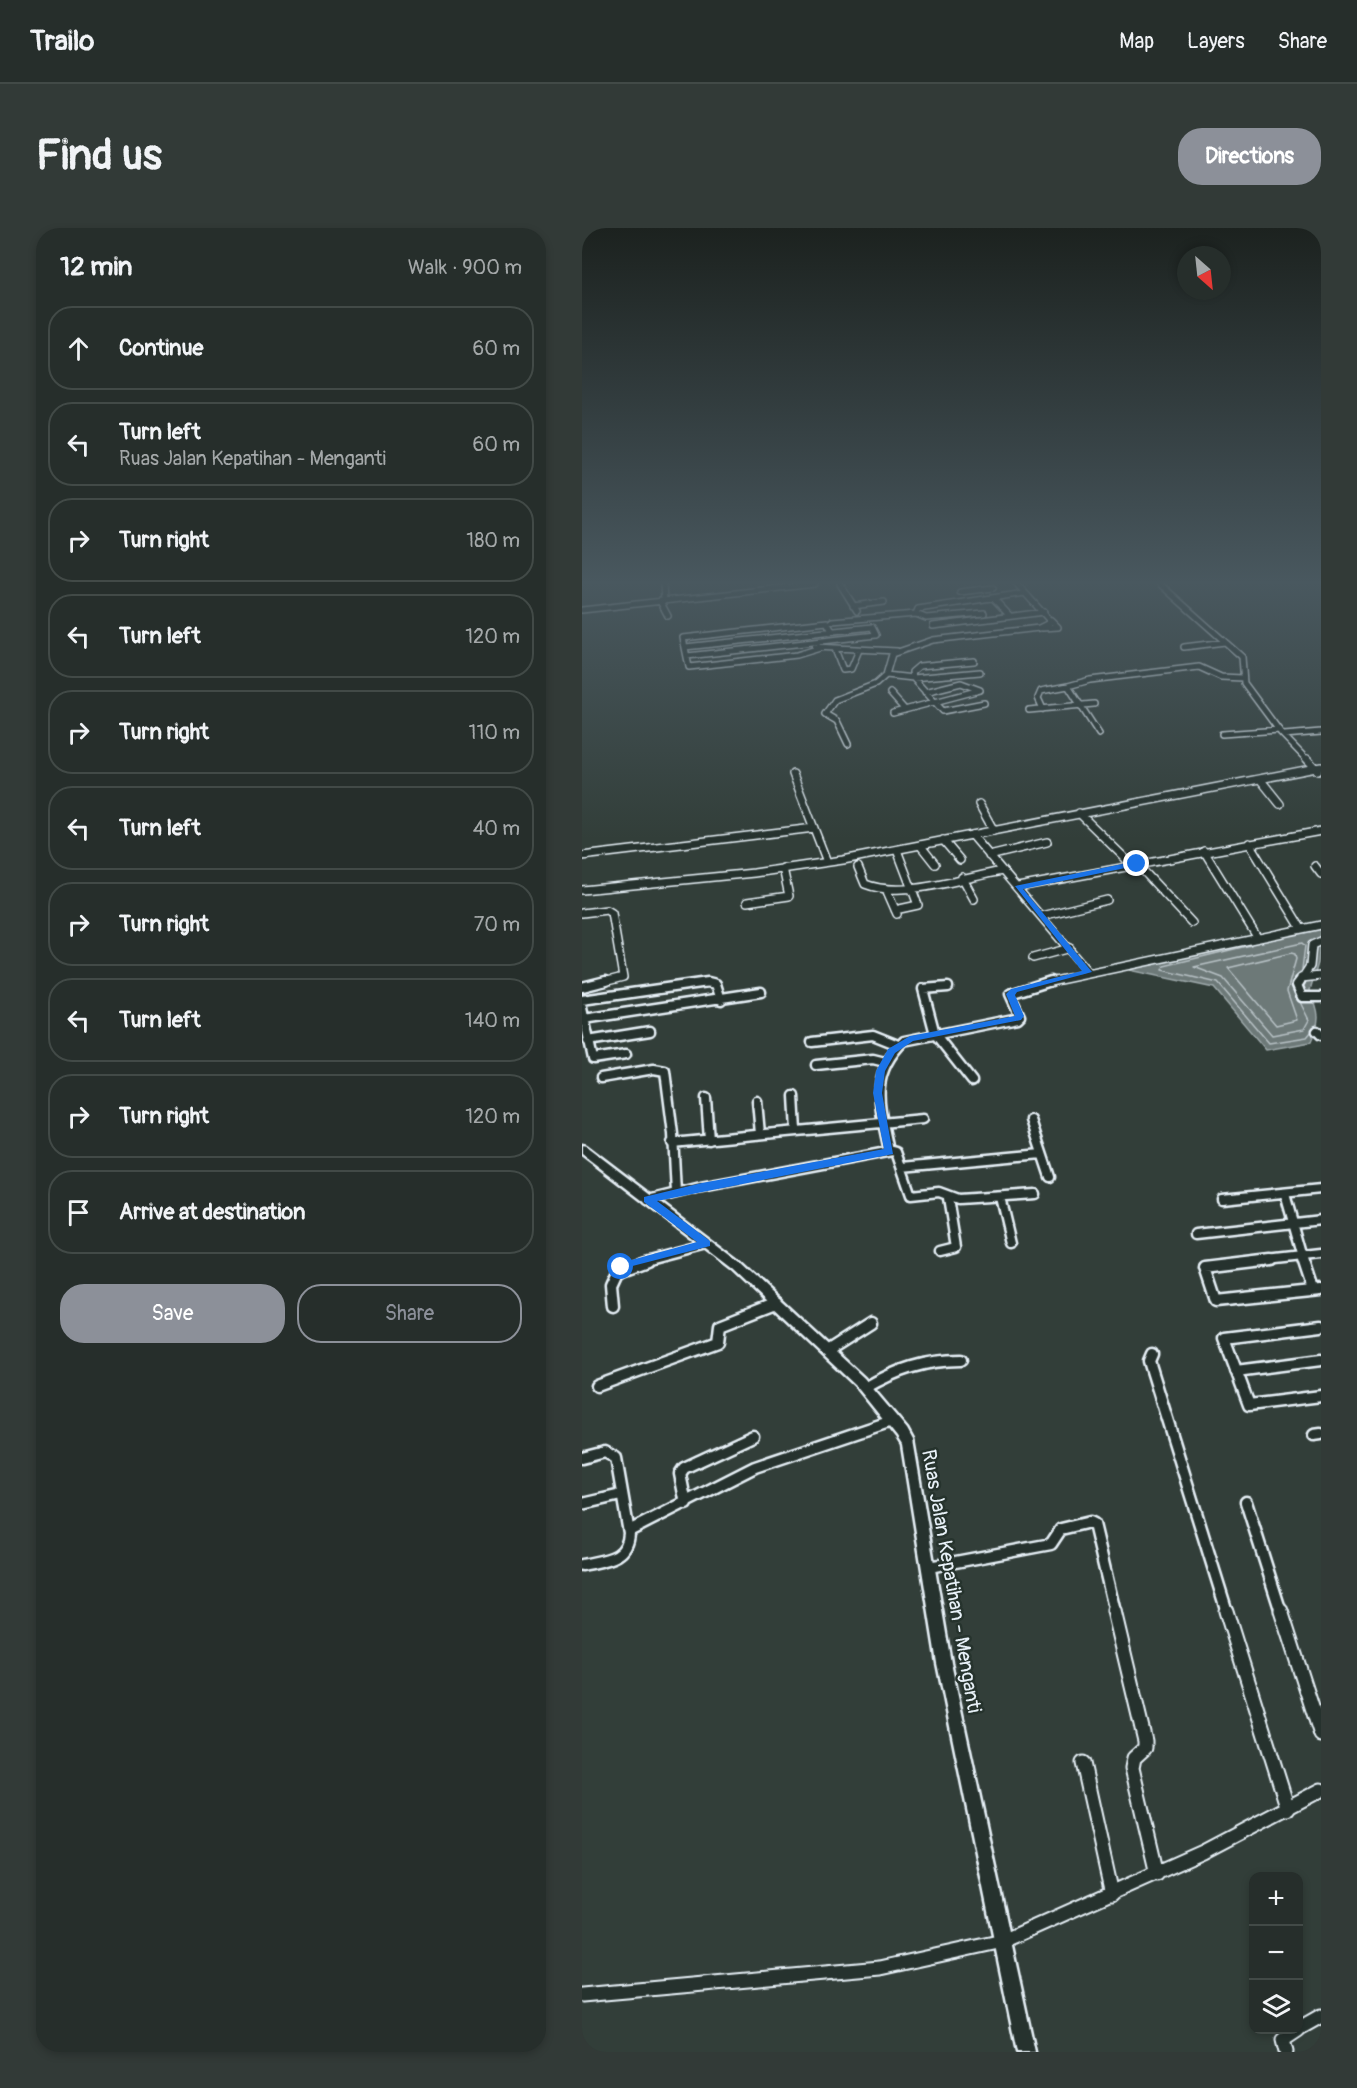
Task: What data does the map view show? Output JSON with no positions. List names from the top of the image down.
{
  "streets": {
    "main road": ["Ruas Jalan Kepatihan - Menganti"]
  },
  "north": "bottom right",
  "page": {
    "header": "Trailo",
    "nav": ["Map", "Layers", "Share"],
    "buttons": [
      "Directions",
      ["Save", "Share"]
    ],
    "title": "Find us",
    "heading": ["12 min", "Walk · 900 m"],
    "list": [
      ["Continue", "60 m"],
      ["Turn left", "Ruas Jalan Kepatihan - Menganti", "60 m"],
      ["Turn right", "180 m"],
      ["Turn left", "120 m"],
      ["Turn right", "110 m"],
      ["Turn left", "40 m"],
      ["Turn right", "70 m"],
      ["Turn left", "140 m"],
      ["Turn right", "120 m"],
      "Arrive at destination"
    ],
    "map_buttons": ["+", "−"]
  }
}
